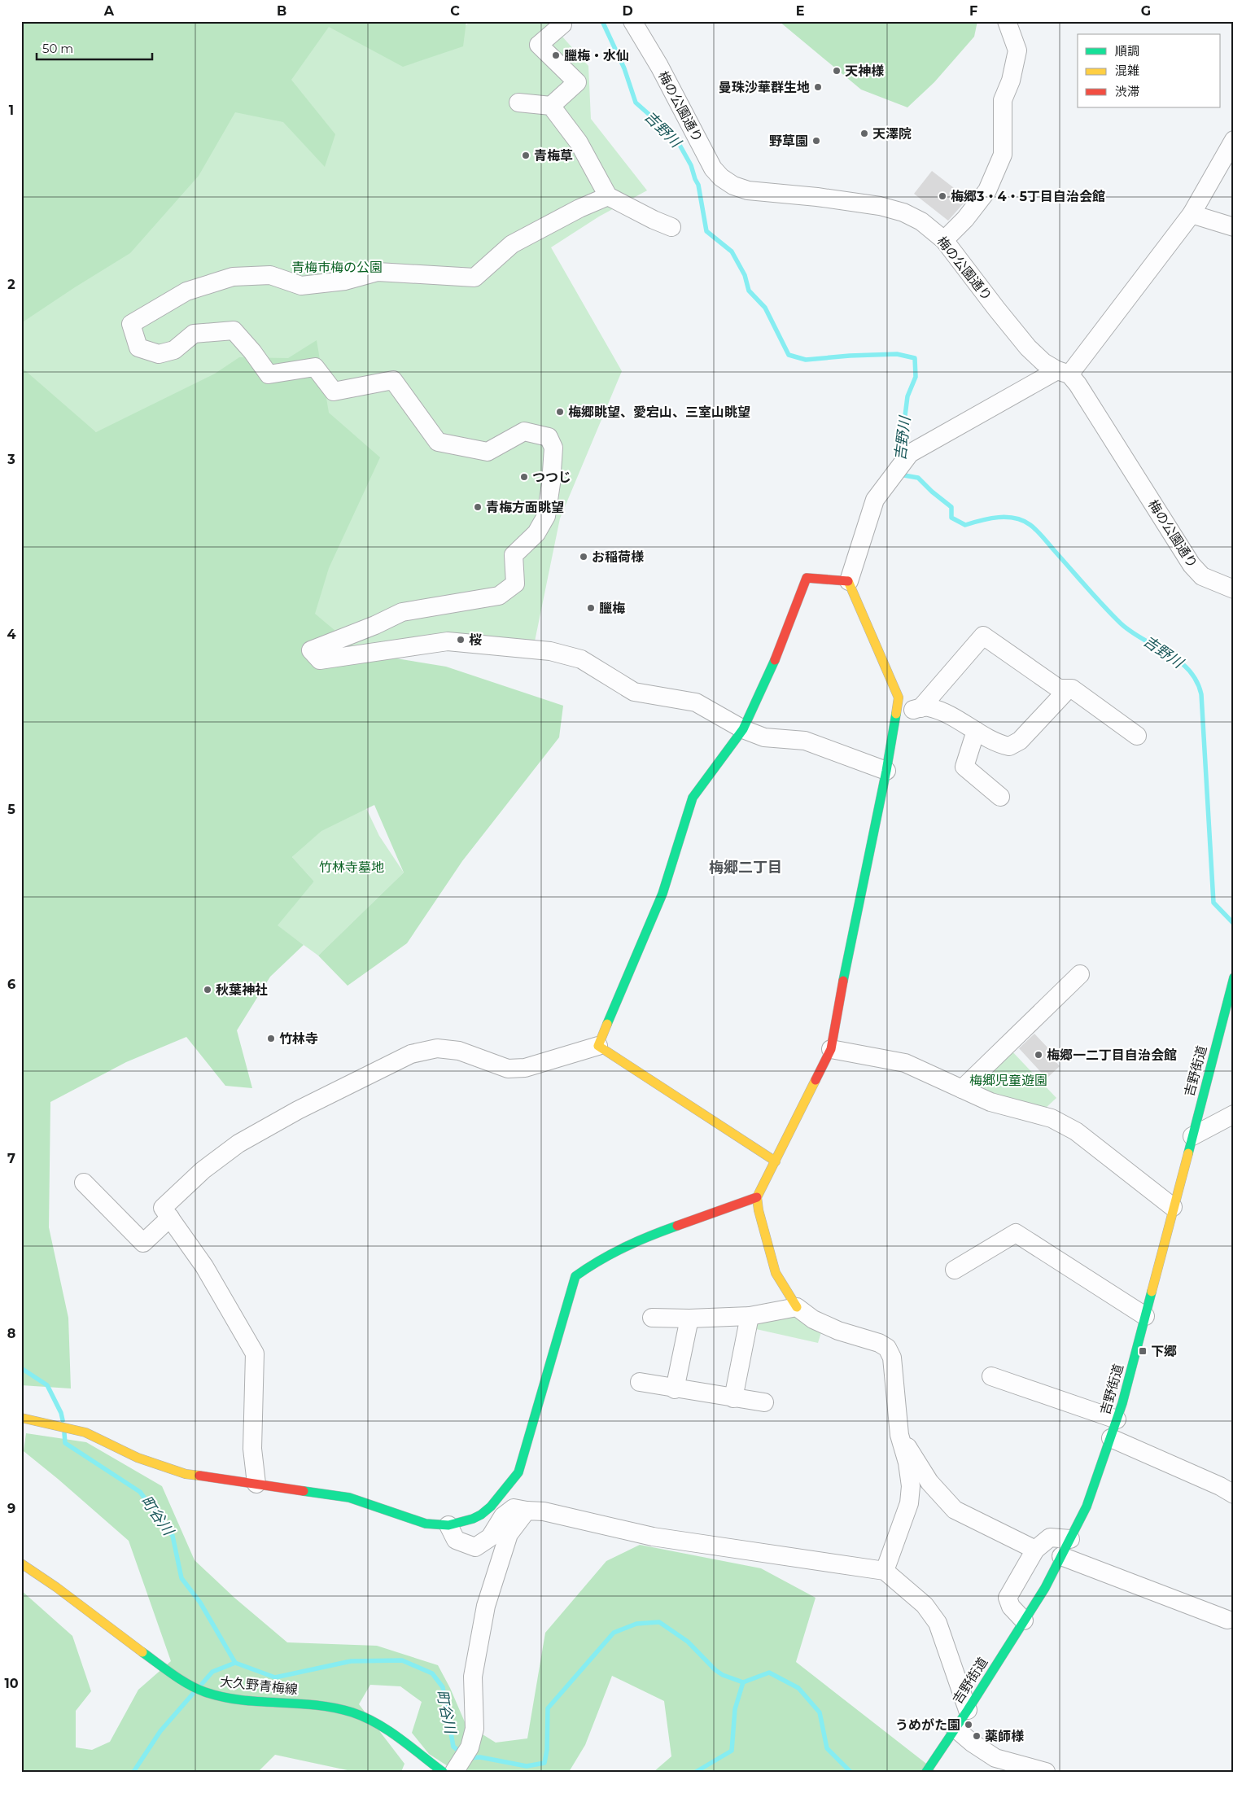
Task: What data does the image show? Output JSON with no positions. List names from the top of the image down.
{
  "streets": {
    "street": ["梅の公園通り", "吉野街道", "大久野青梅線"]
  },
  "districts": ["梅郷二丁目"],
  "water": ["吉野川", "町谷川"],
  "parks": ["青梅市梅の公園", "竹林寺墓地", "梅郷児童遊園"],
  "places": {
    "other": [
      "臘梅・水仙",
      "天神様",
      "曼珠沙華群生地",
      "天澤院",
      "野草園",
      "青梅草",
      "梅郷3・4・5丁目自治会館",
      "梅郷眺望、愛宕山、三室山眺望",
      "つつじ",
      "青梅方面眺望",
      "お稲荷様",
      "臘梅",
      "桜",
      "秋葉神社",
      "竹林寺",
      "梅郷一二丁目自治会館",
      "うめがた園",
      "薬師様"
    ],
    "transit": ["下郷"]
  },
  "legend": ["順調", "混雑", "渋滞"],
  "scale_bar": "50 m",
  "grid": {
    "columns": [
      "A",
      "B",
      "C",
      "D",
      "E",
      "F",
      "G"
    ],
    "rows": [
      "1",
      "2",
      "3",
      "4",
      "5",
      "6",
      "7",
      "8",
      "9",
      "10"
    ]
  }
}
